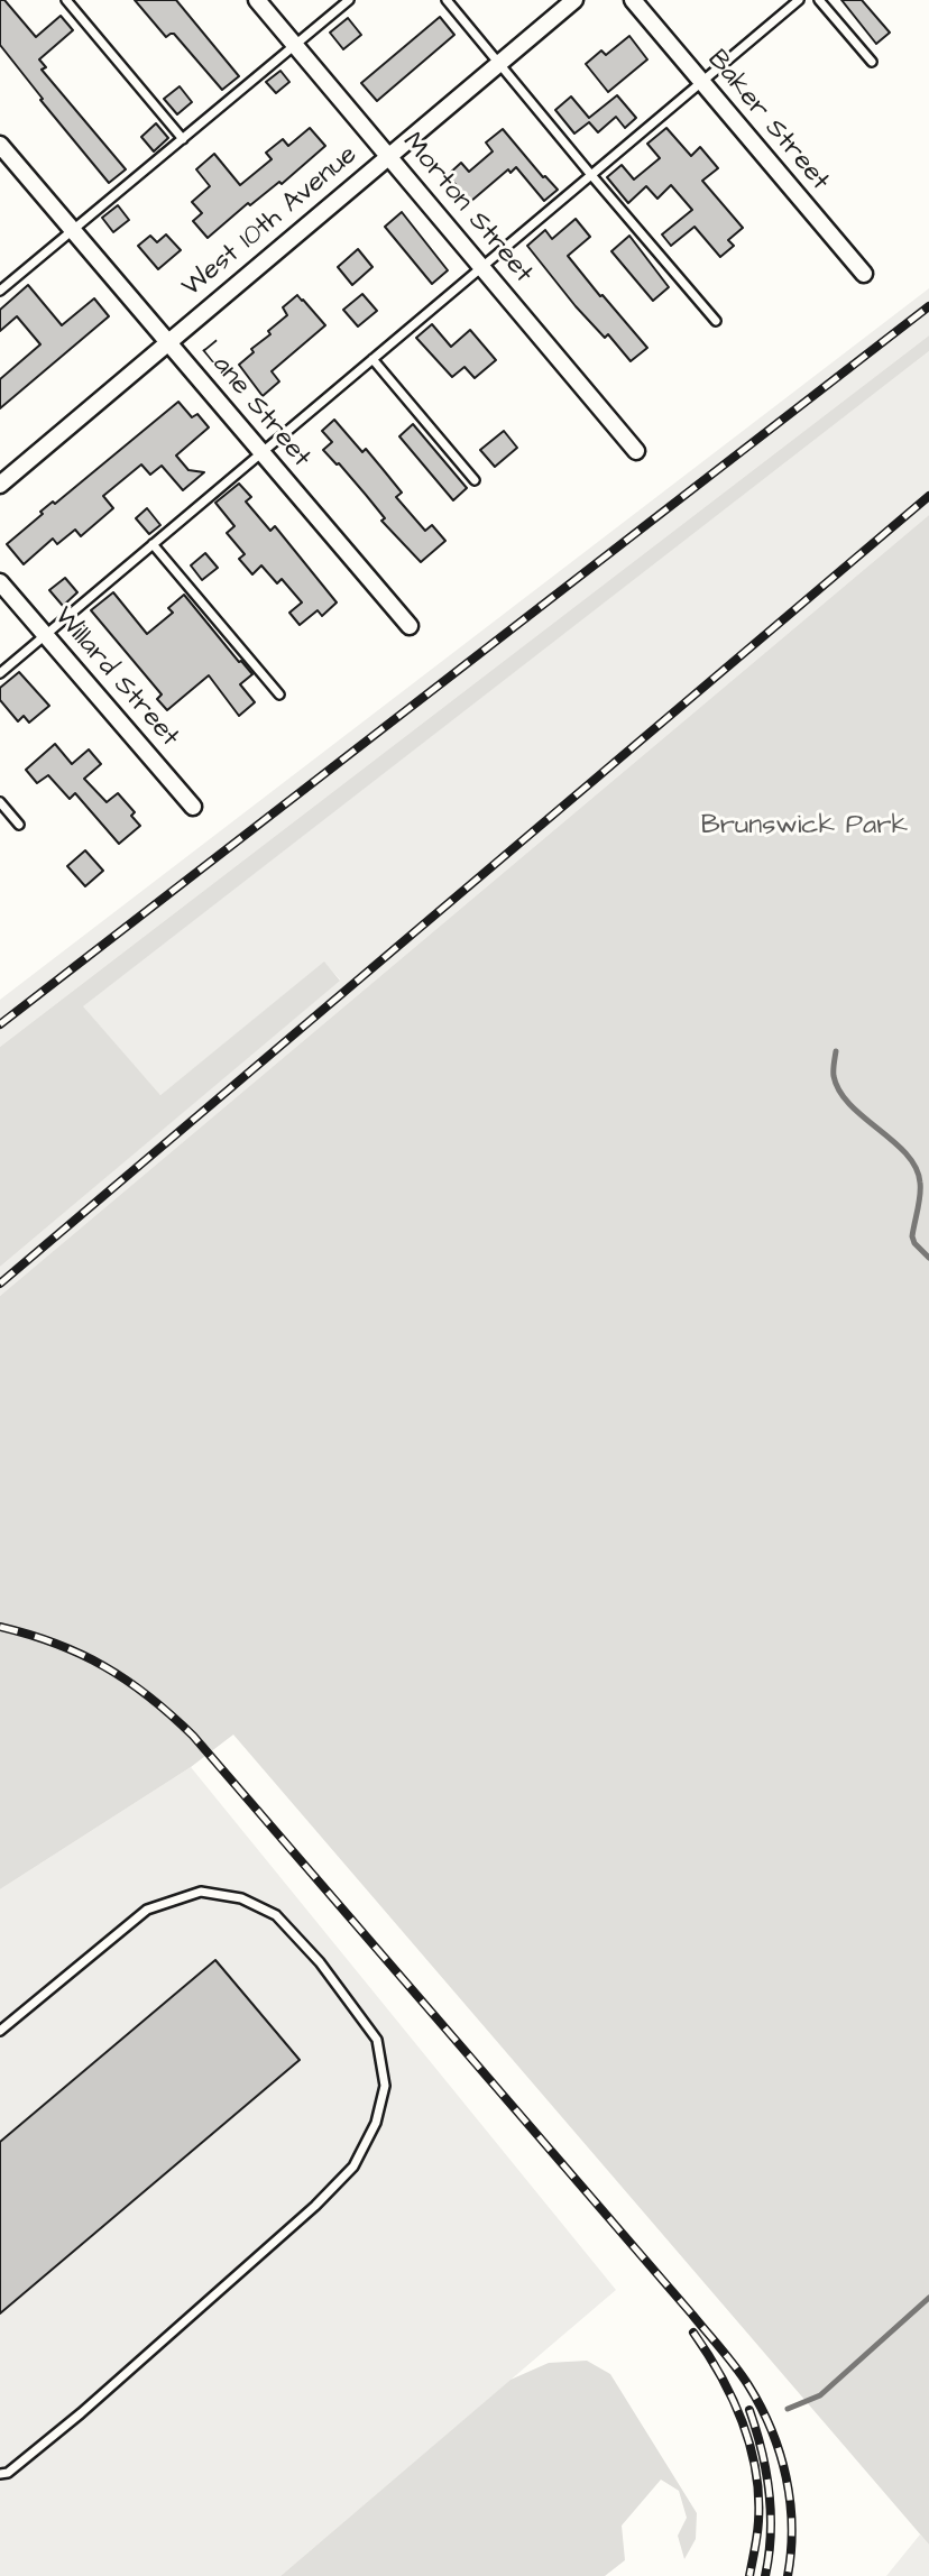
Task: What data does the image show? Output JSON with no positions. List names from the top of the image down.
{
  "streets": {
    "street": [
      "Baker Street",
      "Morton Street",
      "West 10th Avenue",
      "Lane Street",
      "Willard Street"
    ]
  },
  "crossings": [
    ["Morton Street", "West 10th Avenue"],
    ["West 10th Avenue", "Lane Street"]
  ],
  "parks": ["Brunswick Park"]
}
